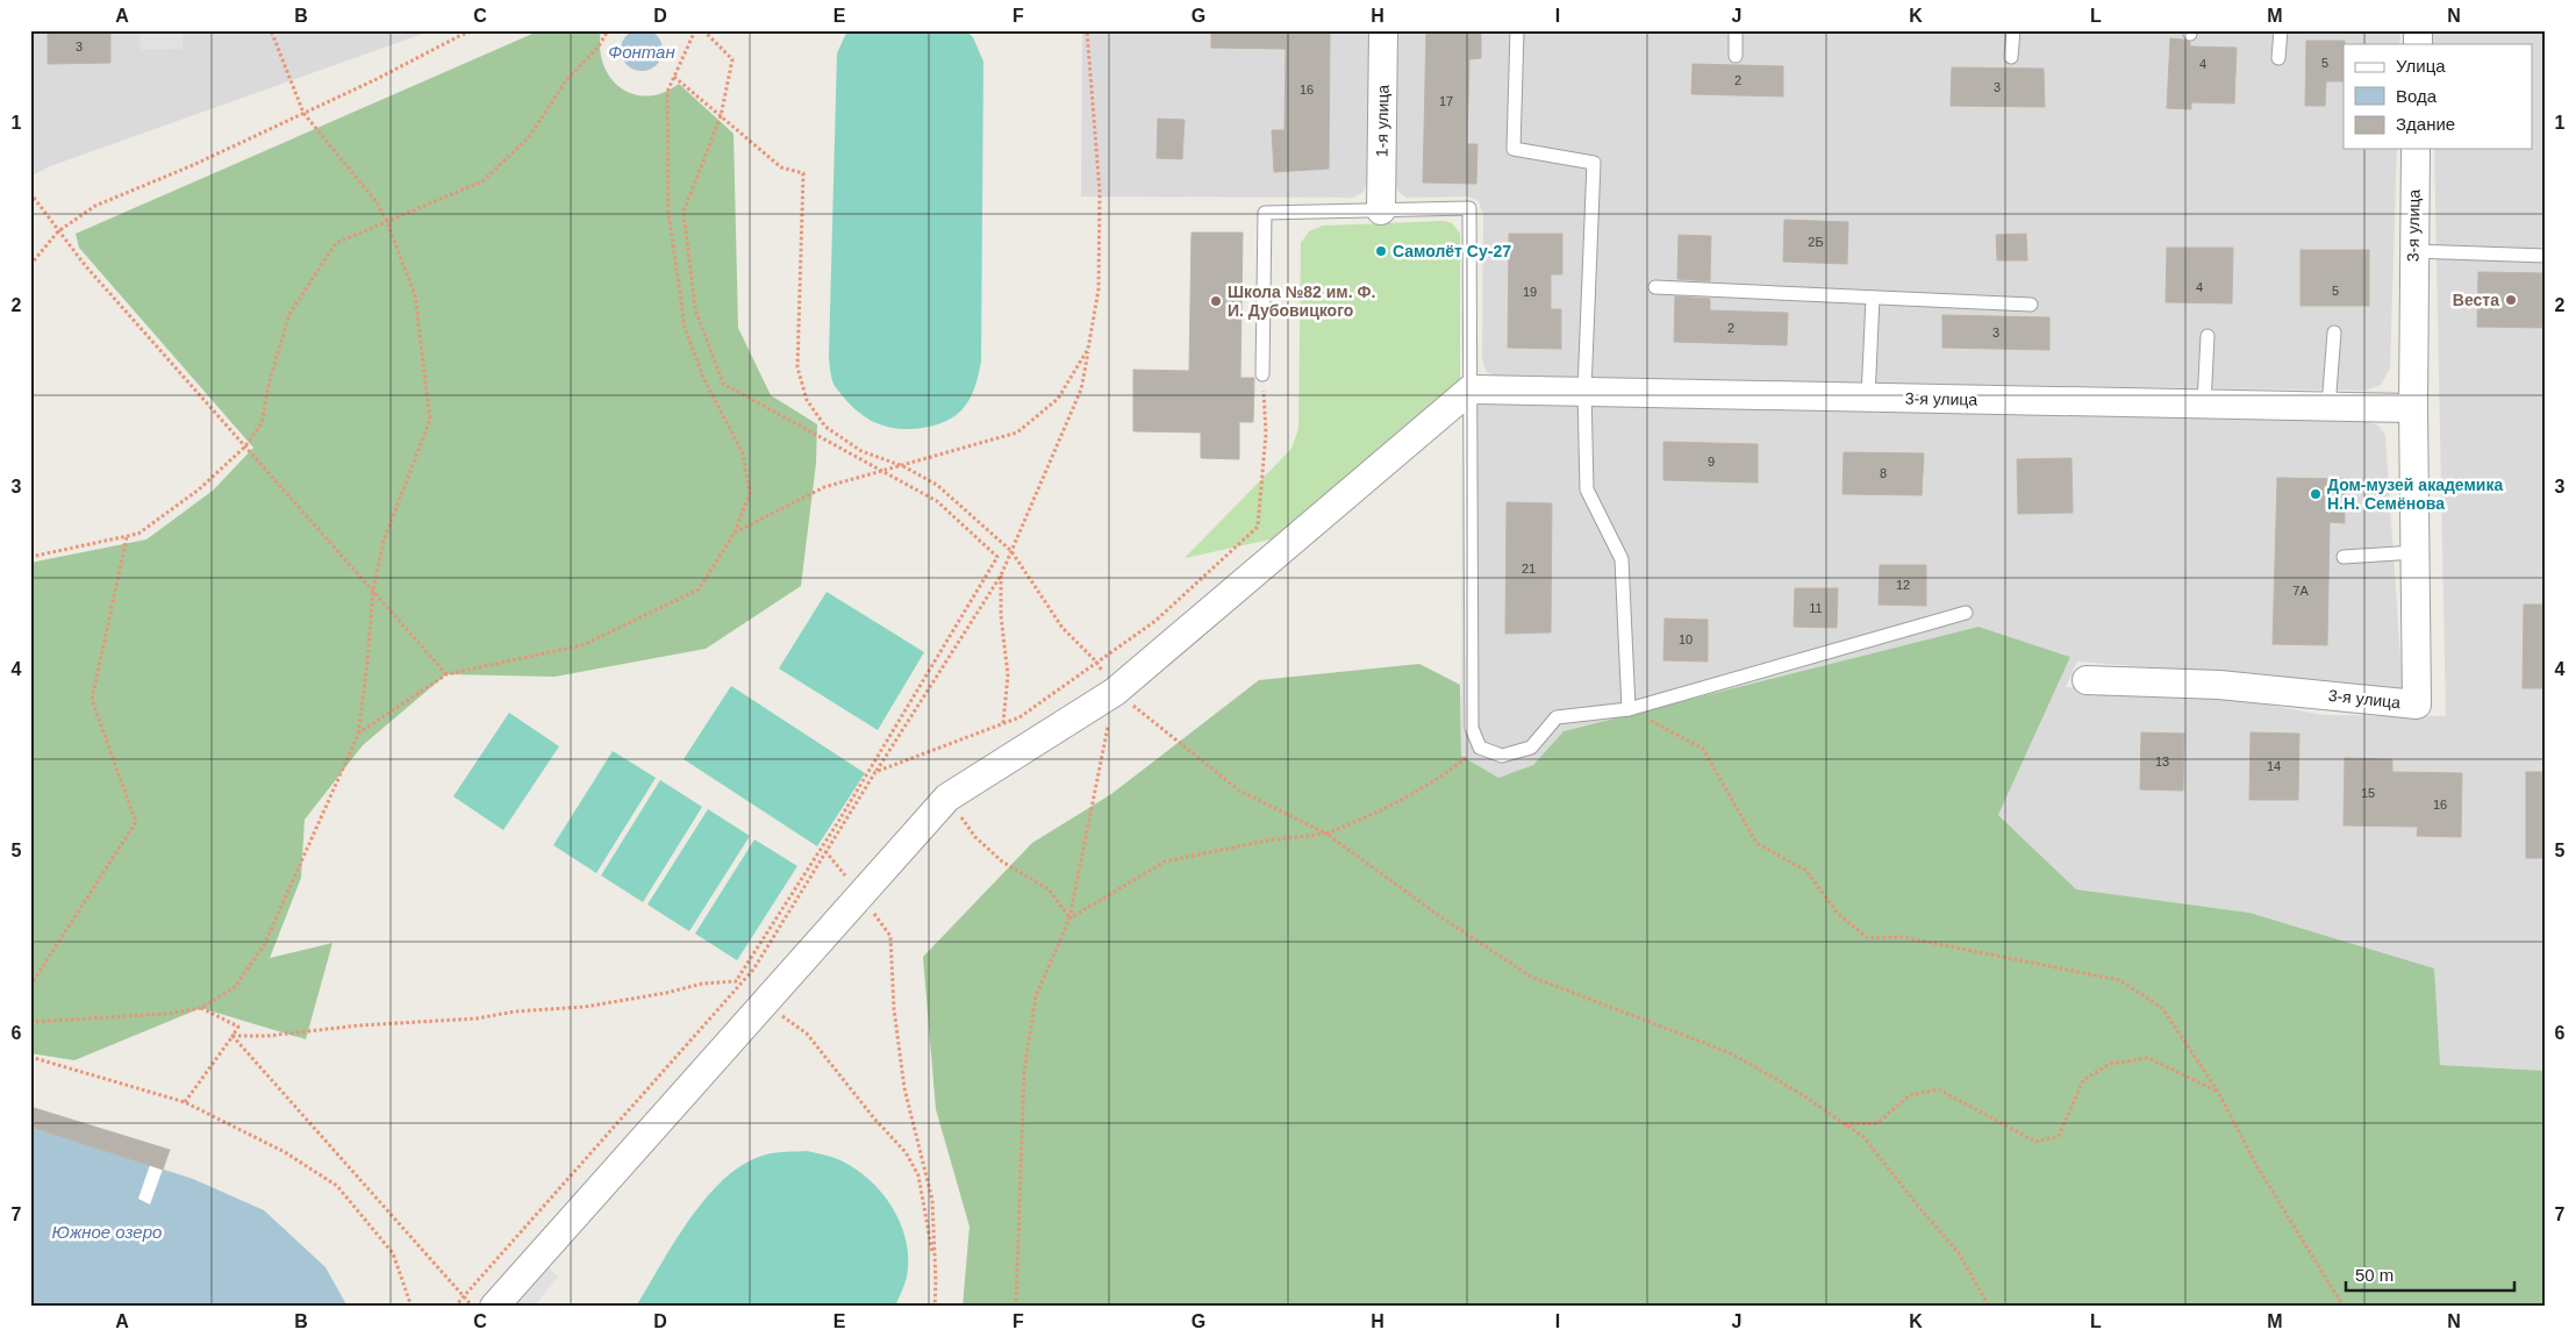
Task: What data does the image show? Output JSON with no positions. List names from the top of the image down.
{
  "streets": {
    "street": ["1-я улица", "3-я улица"]
  },
  "water": ["Фонтан", "Южное озеро"],
  "places": [
    "Самолёт Су-27",
    "Веста",
    "Школа №82 им. Ф. И. Дубовицкого",
    "Дом-музей академика Н.Н. Семёнова"
  ],
  "house_numbers": [
    "3",
    "5",
    "4",
    "2",
    "3",
    "16",
    "17",
    "2Б",
    "4",
    "5",
    "19",
    "2",
    "3",
    "9",
    "8",
    "21",
    "12",
    "7А",
    "11",
    "10",
    "13",
    "14",
    "15",
    "16"
  ],
  "legend": ["Улица", "Вода", "Здание"],
  "scale_bar": "50 m",
  "grid": {
    "columns": [
      "A",
      "B",
      "C",
      "D",
      "E",
      "F",
      "G",
      "H",
      "I",
      "J",
      "K",
      "L",
      "M",
      "N"
    ],
    "rows": [
      "1",
      "2",
      "3",
      "4",
      "5",
      "6",
      "7"
    ]
  }
}
